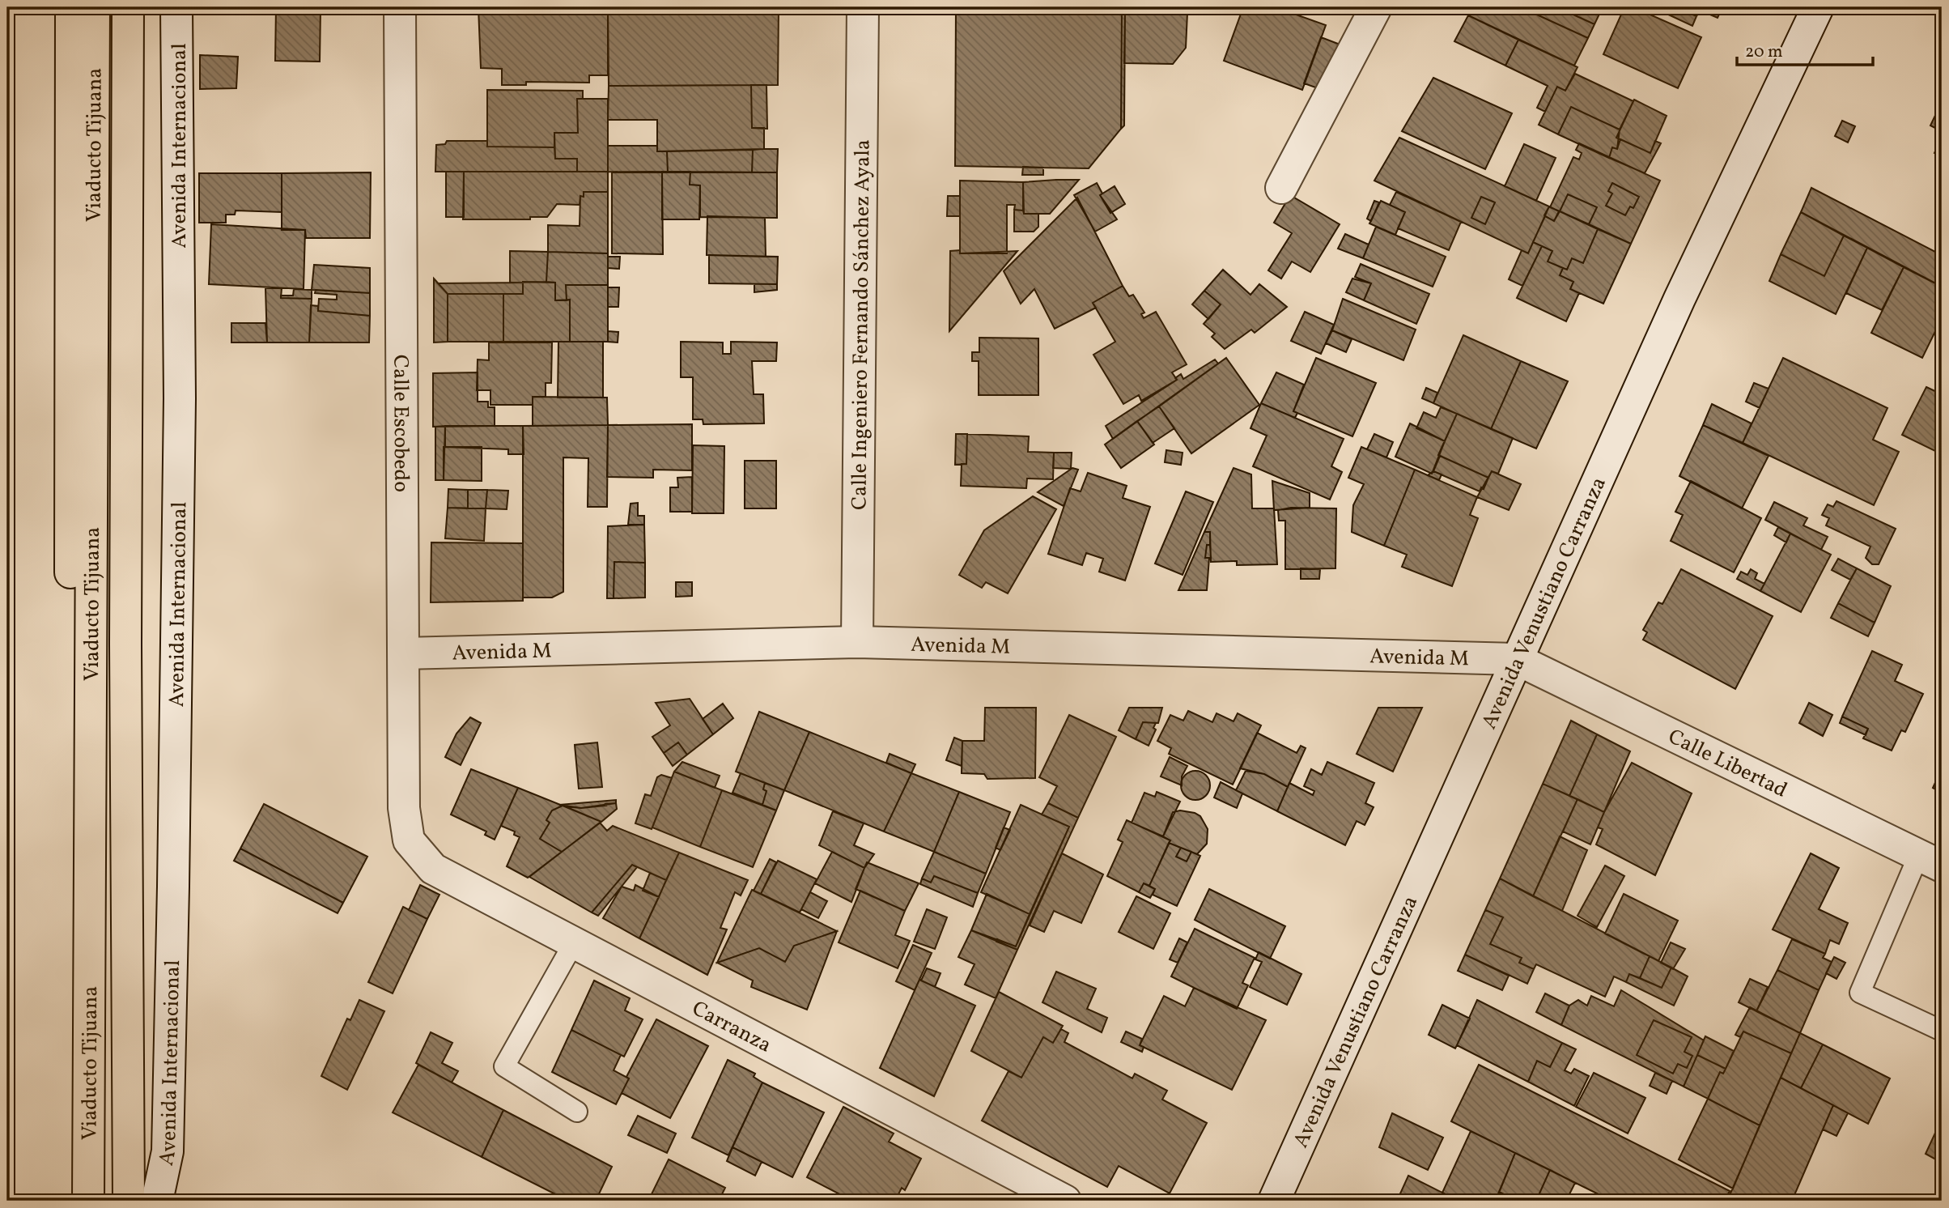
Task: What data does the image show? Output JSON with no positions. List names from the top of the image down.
{
  "streets": {
    "highway": ["Viaducto Tijuana", "Avenida Internacional"],
    "street": [
      "Calle Ingeniero Fernando Sánchez Ayala",
      "Calle Escobedo",
      "Avenida Venustiano Carranza",
      "Avenida M",
      "Calle Libertad",
      "Carranza"
    ]
  },
  "crossings": [
    ["Calle Ingeniero Fernando Sánchez Ayala", "Avenida M"],
    ["Calle Escobedo", "Avenida M"],
    ["Calle Escobedo", "Carranza"],
    ["Avenida Venustiano Carranza", "Avenida M"],
    ["Avenida Venustiano Carranza", "Calle Libertad"],
    ["Avenida M", "Calle Libertad"]
  ],
  "scale_bar": "20 m"
}
